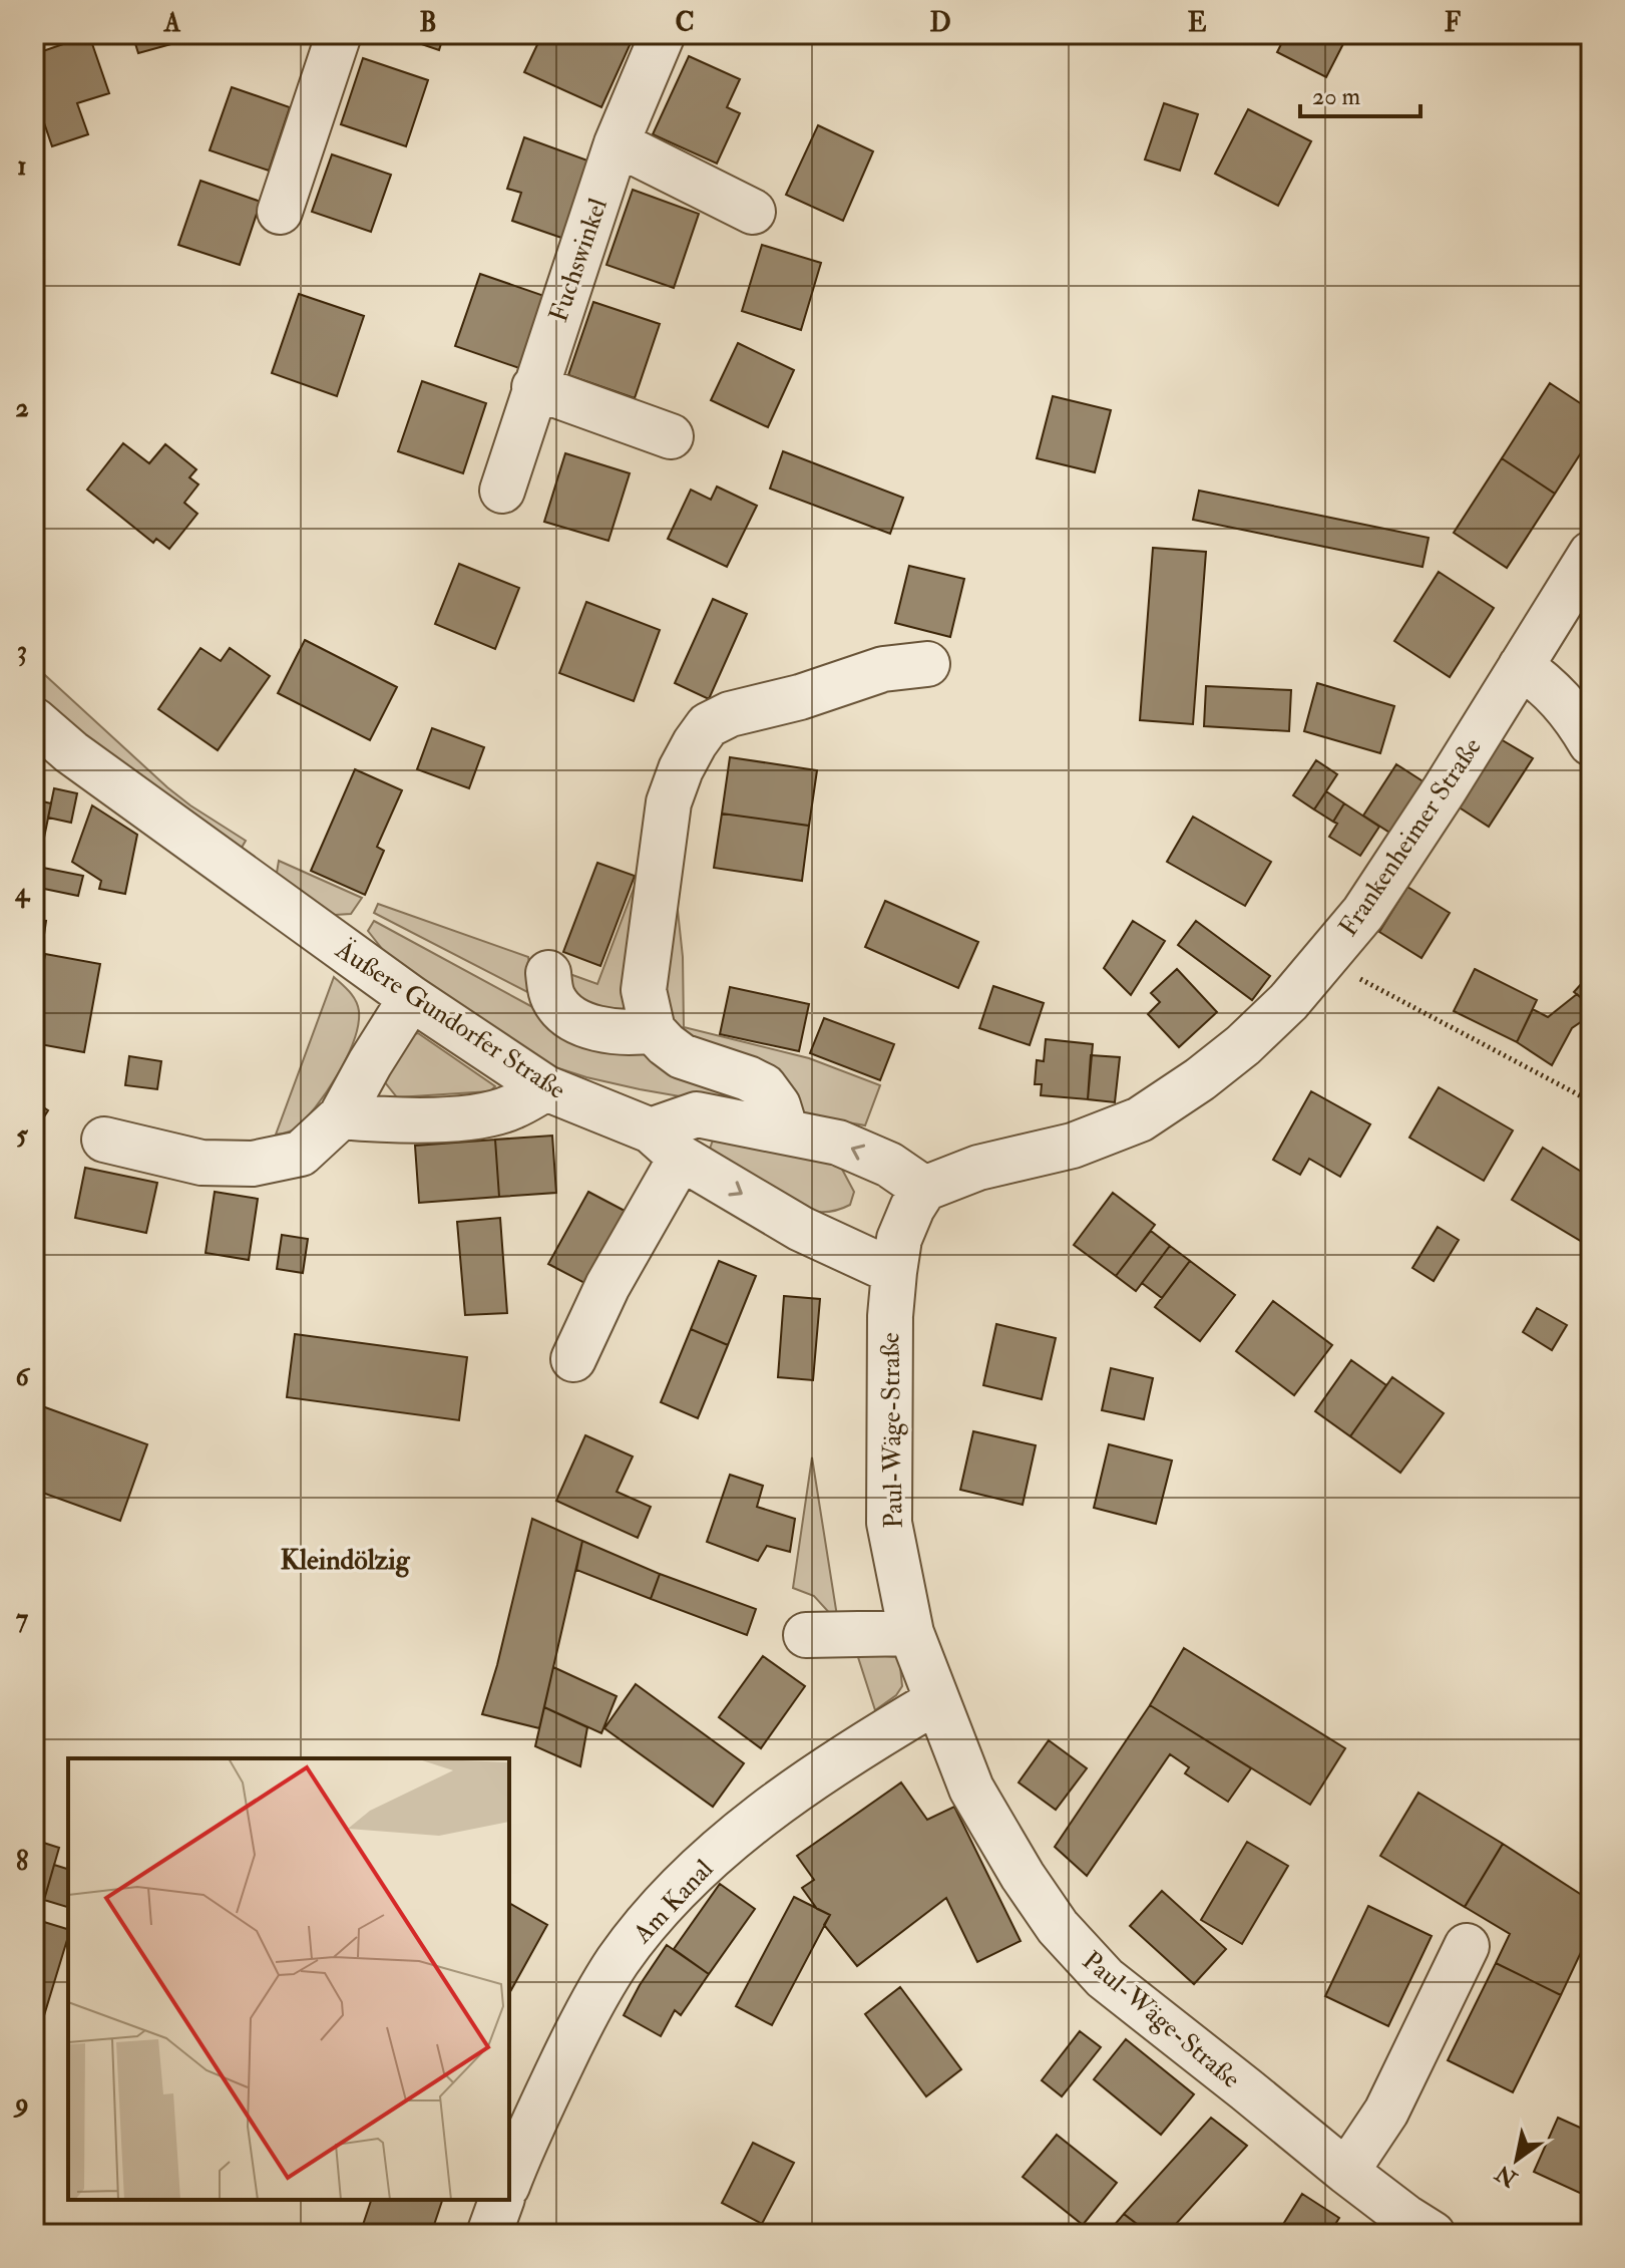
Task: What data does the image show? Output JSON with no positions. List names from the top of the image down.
{
  "streets": {
    "street": [
      "Fuchswinkel",
      "Frankenheimer Straße",
      "Äußere Gundorfer Straße",
      "Paul-Wäge-Straße",
      "Am Kanal"
    ]
  },
  "crossings": [
    ["Frankenheimer Straße", "Paul-Wäge-Straße"],
    ["Äußere Gundorfer Straße", "Paul-Wäge-Straße"],
    ["Paul-Wäge-Straße", "Am Kanal"]
  ],
  "districts": ["Kleindölzig"],
  "scale_bar": "20 m",
  "north": "bottom left",
  "grid": {
    "columns": [
      "A",
      "B",
      "C",
      "D",
      "E",
      "F"
    ],
    "rows": [
      "1",
      "2",
      "3",
      "4",
      "5",
      "6",
      "7",
      "8",
      "9"
    ]
  }
}
